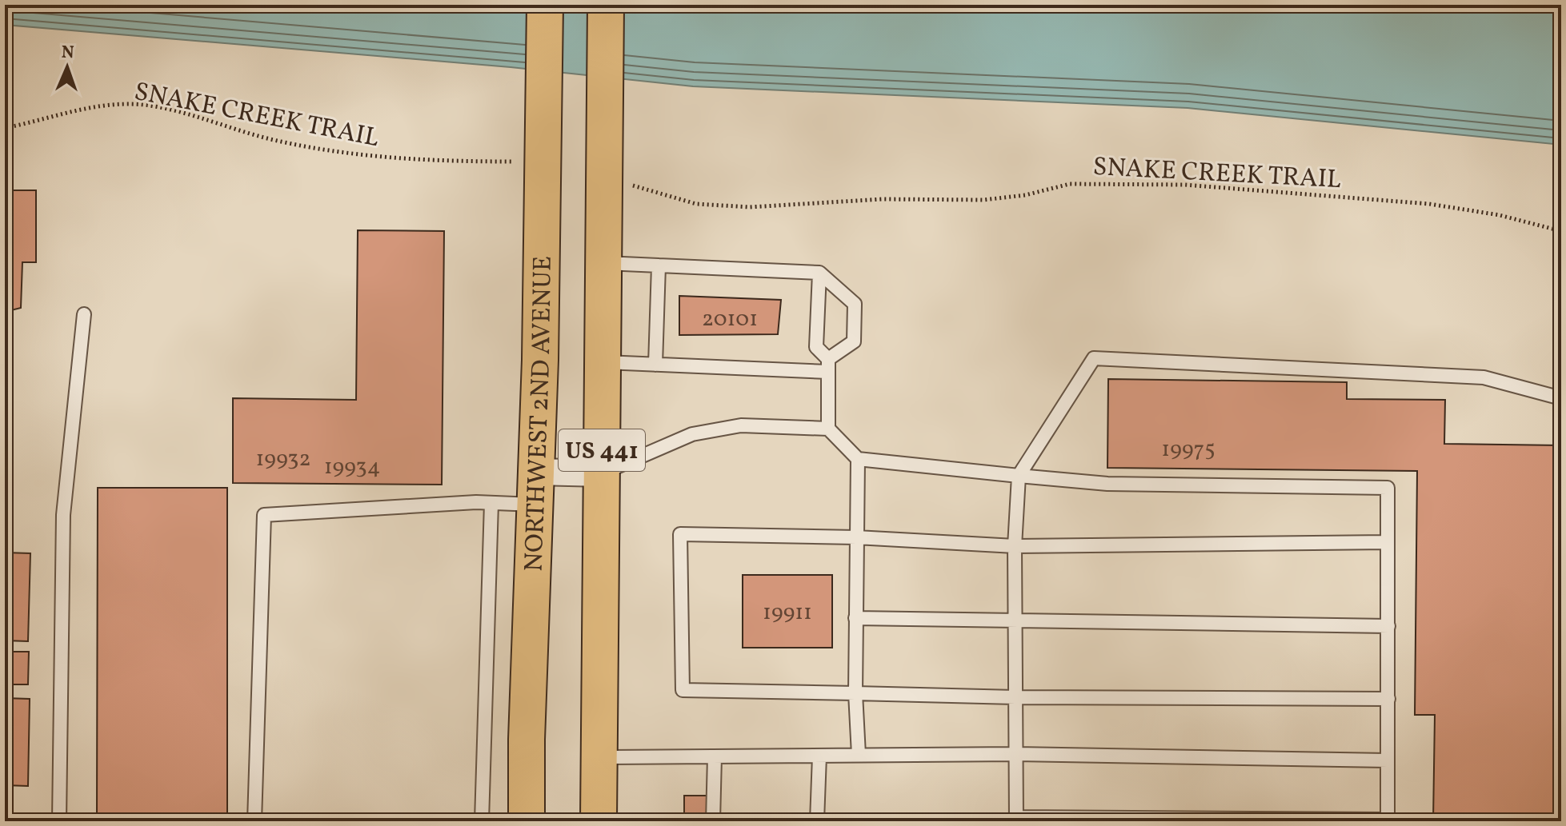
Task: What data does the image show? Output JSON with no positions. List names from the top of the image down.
{
  "streets": {
    "main road": ["NORTHWEST 2ND AVENUE", "US 441"],
    "path": ["SNAKE CREEK TRAIL"]
  },
  "crossings": [
    ["SNAKE CREEK TRAIL", "NORTHWEST 2ND AVENUE"],
    ["SNAKE CREEK TRAIL", "US 441"]
  ],
  "house_numbers": [
    "20101",
    "19975",
    "19932",
    "19934",
    "19911"
  ],
  "north": "top"
}
